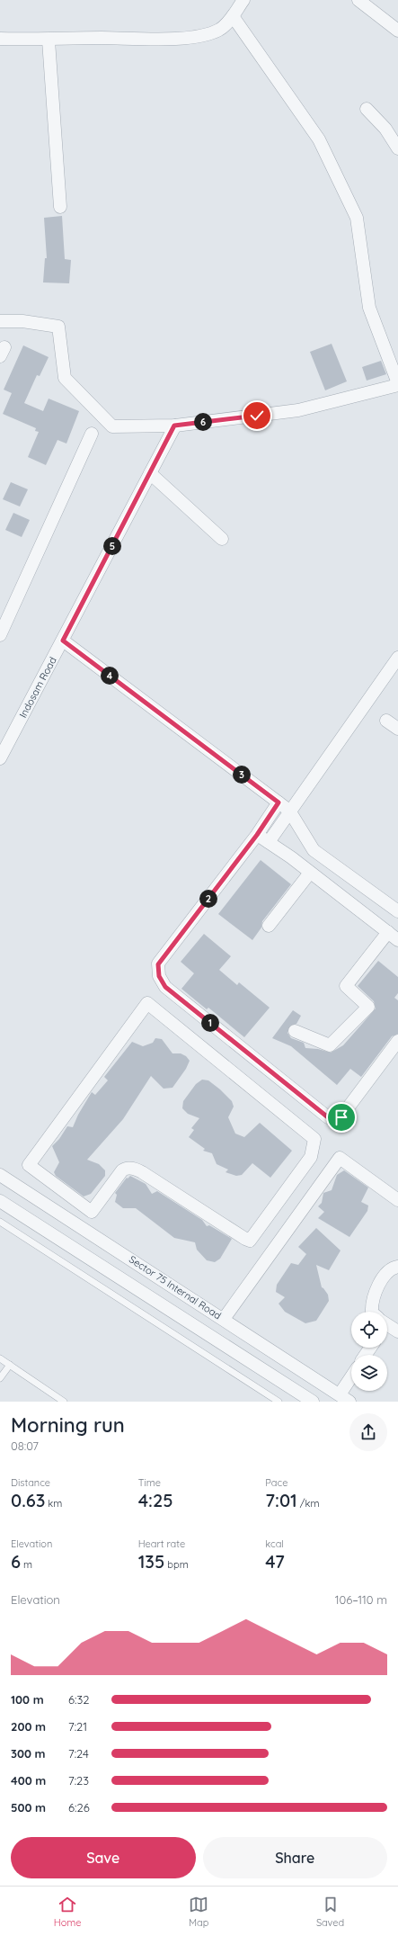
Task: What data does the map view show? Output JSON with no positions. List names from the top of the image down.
{
  "streets": {
    "street": ["Indosam Road", "Sector 75 Internal Road"]
  },
  "page": {
    "pins": [
      "6",
      "5",
      "4",
      "3",
      "2",
      "1"
    ],
    "heading": ["Morning run", "08:07"],
    "stats": [
      ["Distance", "0.63 km"],
      ["Time", "4:25"],
      ["Pace", "7:01 /km"],
      ["Elevation", "6 m"],
      ["Heart rate", "135 bpm"],
      ["kcal", "47"]
    ],
    "chart": ["Elevation", "106–110 m"],
    "list": [
      {
        "name": "100 m",
        "note": "6:32"
      },
      {
        "name": "200 m",
        "note": "7:21"
      },
      {
        "name": "300 m",
        "note": "7:24"
      },
      {
        "name": "400 m",
        "note": "7:23"
      },
      {
        "name": "500 m",
        "note": "6:26"
      }
    ],
    "buttons": ["Save", "Share"],
    "tabs": ["Home", "Map", "Saved"]
  }
}
